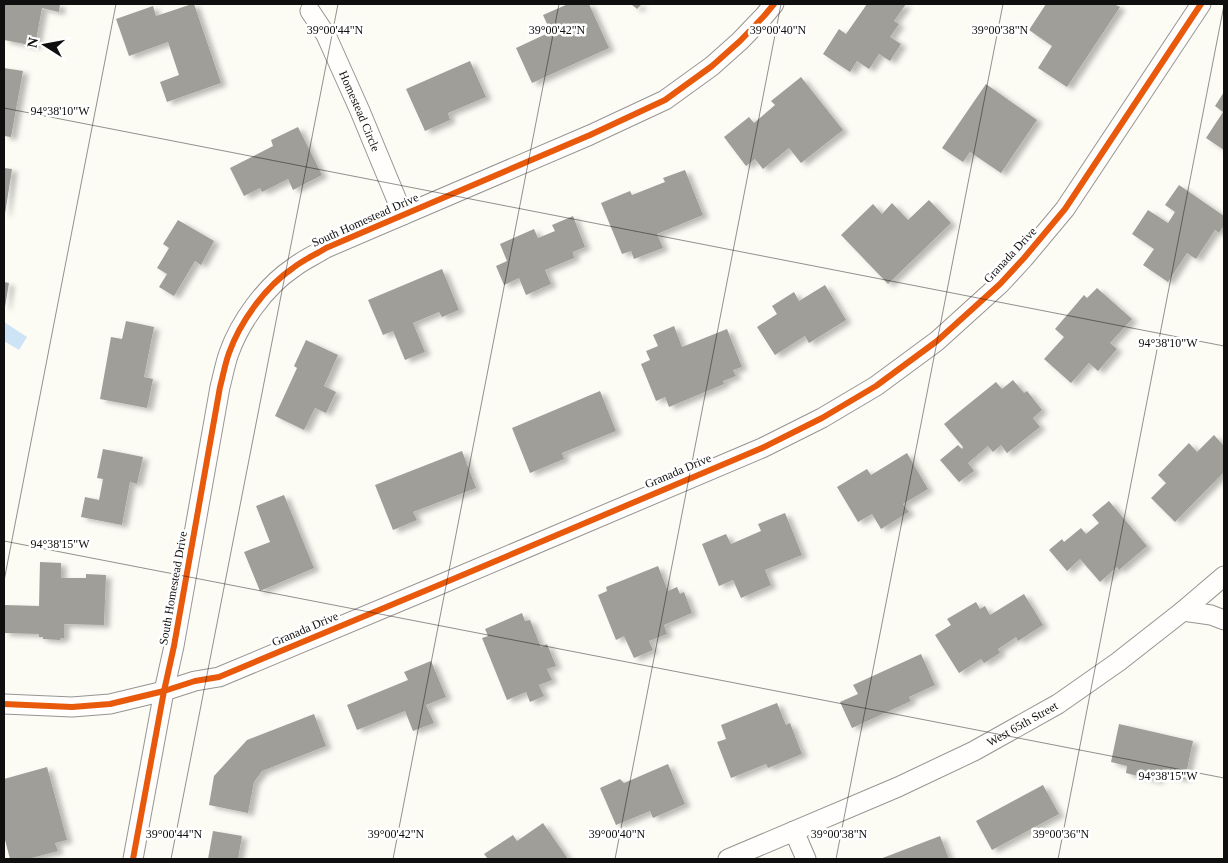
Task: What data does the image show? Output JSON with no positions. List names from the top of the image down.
{
  "streets": {
    "street": [
      "Homestead Circle",
      "South Homestead Drive",
      "Granada Drive",
      "West 65th Street"
    ]
  },
  "crossings": [
    ["Homestead Circle", "South Homestead Drive"],
    ["South Homestead Drive", "Granada Drive"]
  ],
  "north": "left",
  "coordinates": [
    "39°00'44\"N",
    "39°00'42\"N",
    "39°00'40\"N",
    "39°00'38\"N",
    "94°38'10\"W",
    "94°38'15\"W",
    "39°00'36\"N"
  ]
}
